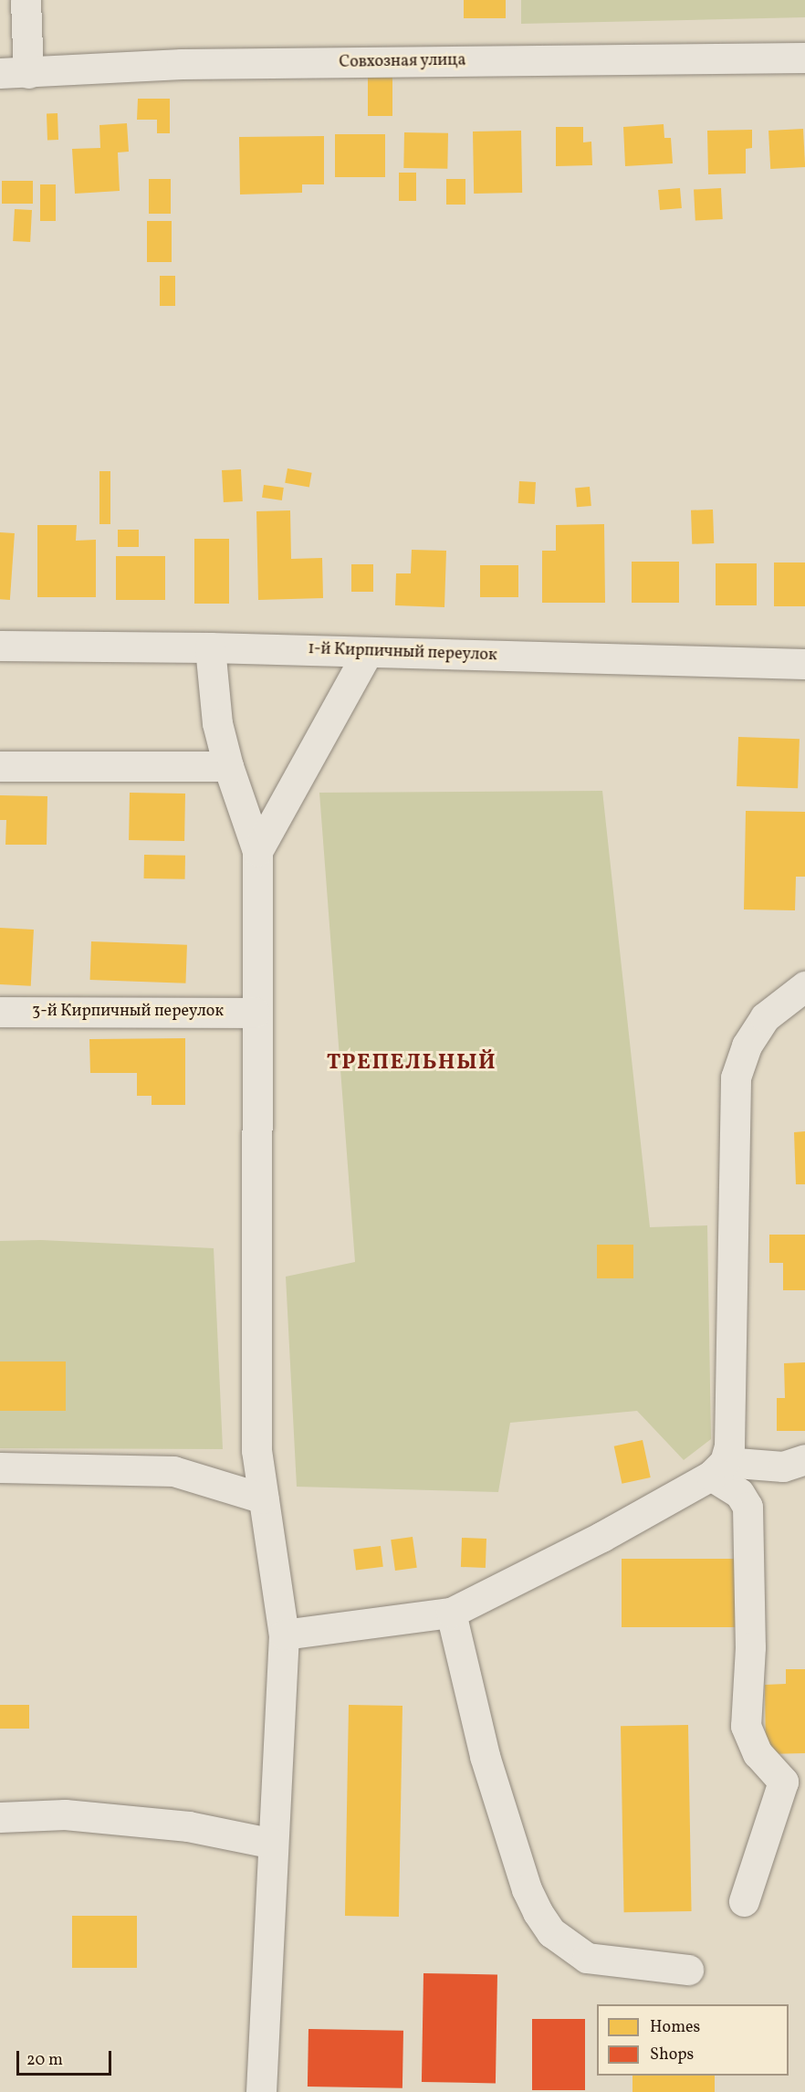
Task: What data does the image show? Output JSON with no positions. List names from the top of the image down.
{
  "streets": {
    "street": ["Совхозная улица", "1-й Кирпичный переулок", "3-й Кирпичный переулок"]
  },
  "districts": ["ТРЕПЕЛЬНЫЙ"],
  "legend": ["Homes", "Shops"],
  "scale_bar": "20 m"
}
